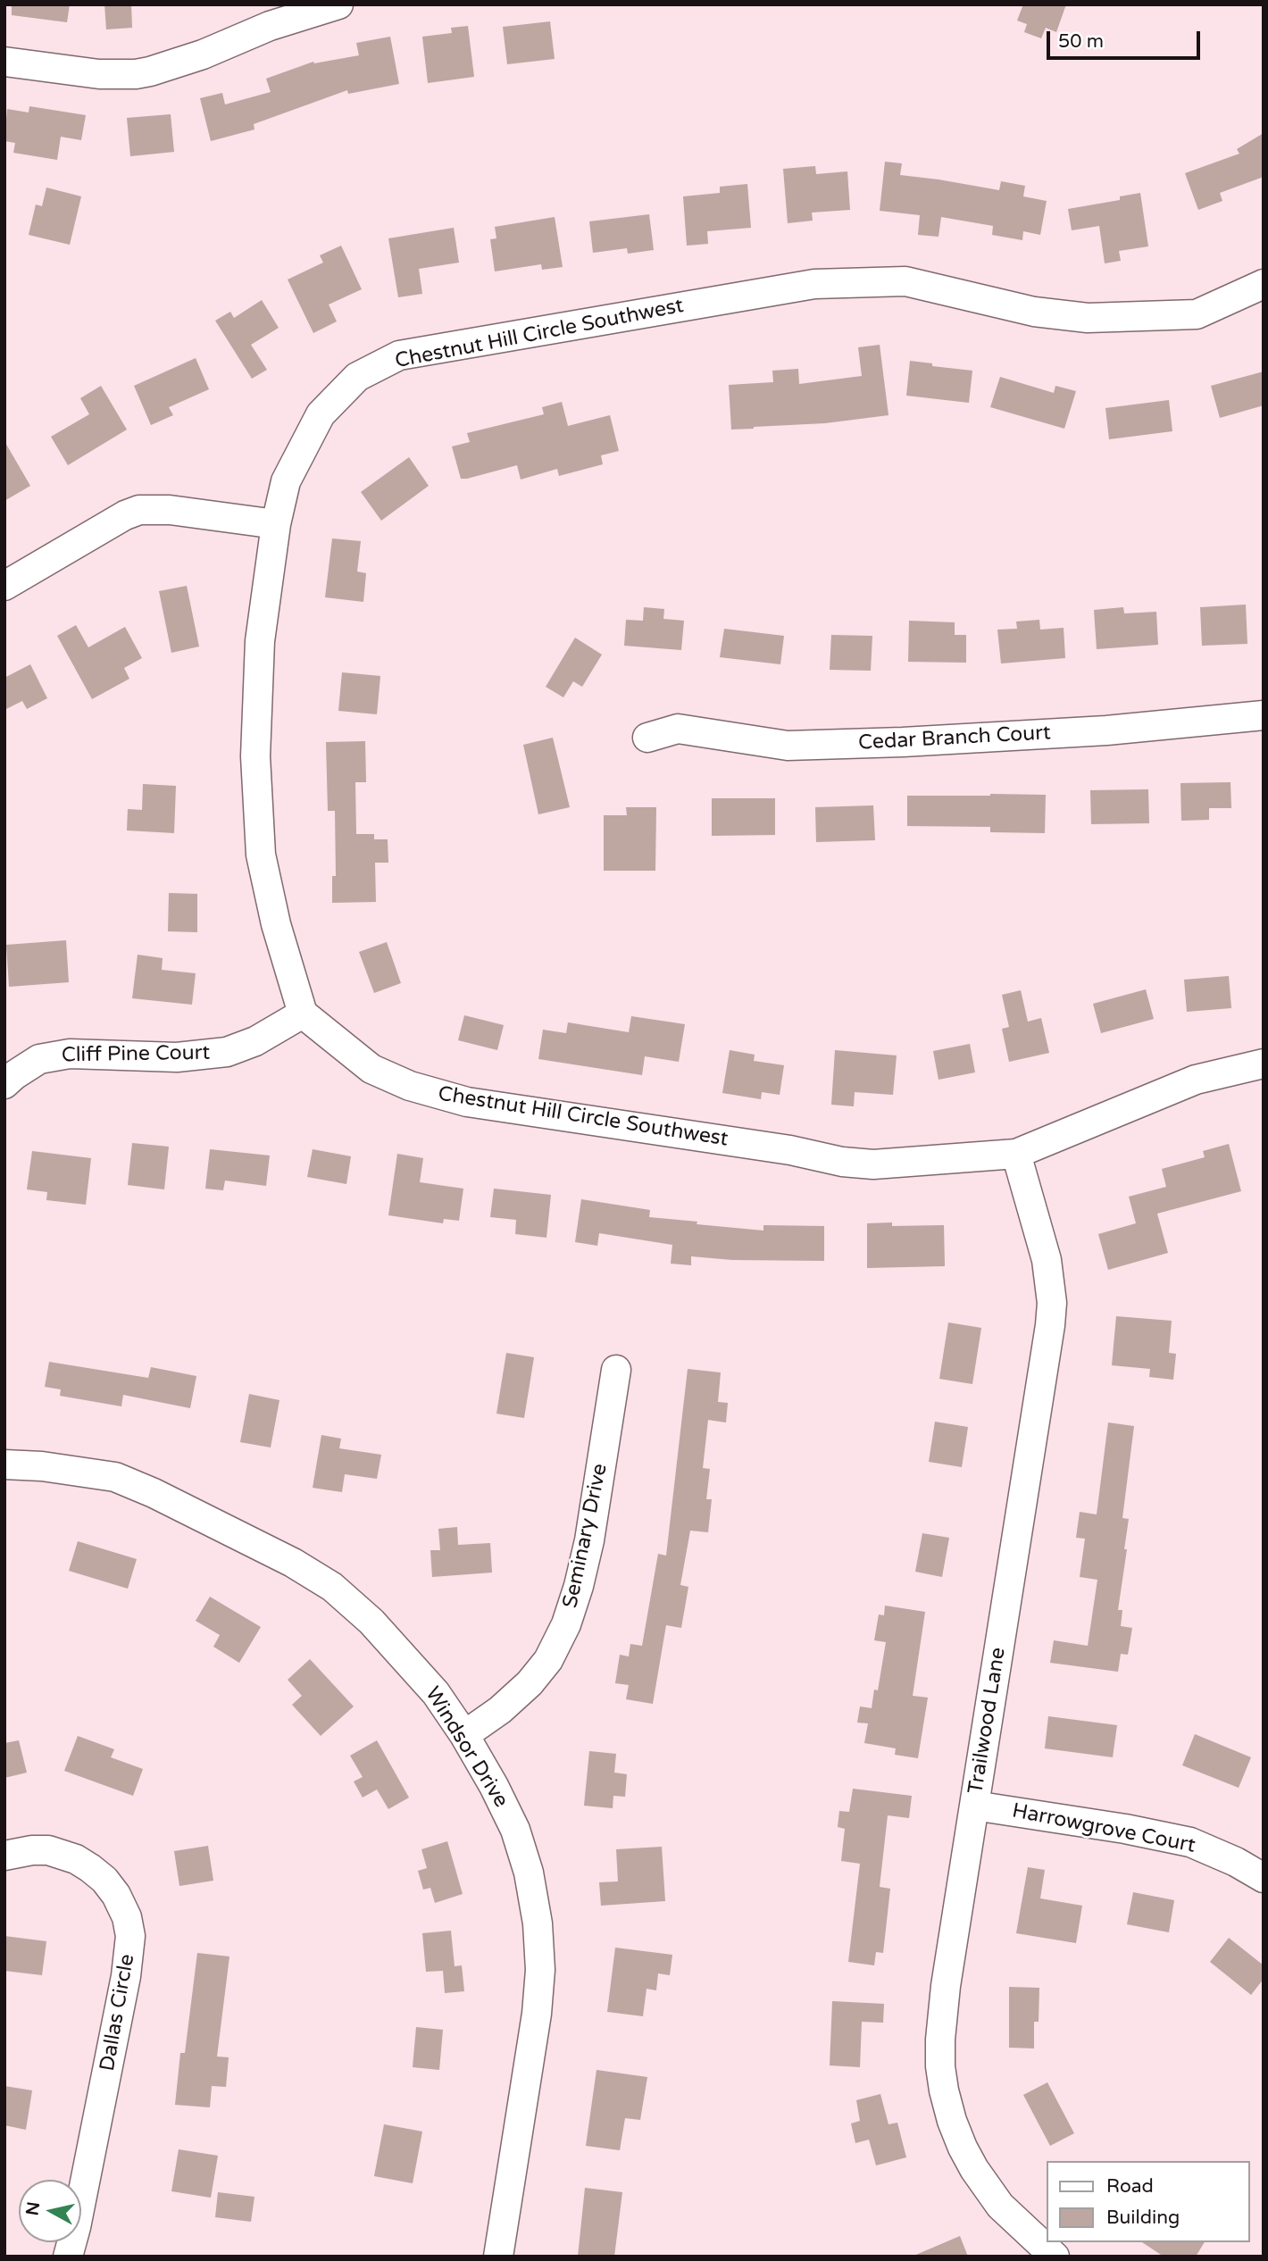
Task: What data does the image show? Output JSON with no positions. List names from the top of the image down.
{
  "streets": {
    "street": [
      "Chestnut Hill Circle Southwest",
      "Cedar Branch Court",
      "Cliff Pine Court",
      "Seminary Drive",
      "Trailwood Lane",
      "Windsor Drive",
      "Harrowgrove Court",
      "Dallas Circle"
    ]
  },
  "crossings": [
    ["Chestnut Hill Circle Southwest", "Cliff Pine Court"],
    ["Chestnut Hill Circle Southwest", "Trailwood Lane"],
    ["Seminary Drive", "Windsor Drive"],
    ["Trailwood Lane", "Harrowgrove Court"]
  ],
  "legend": ["Road", "Building"],
  "scale_bar": "50 m",
  "north": "left"
}
